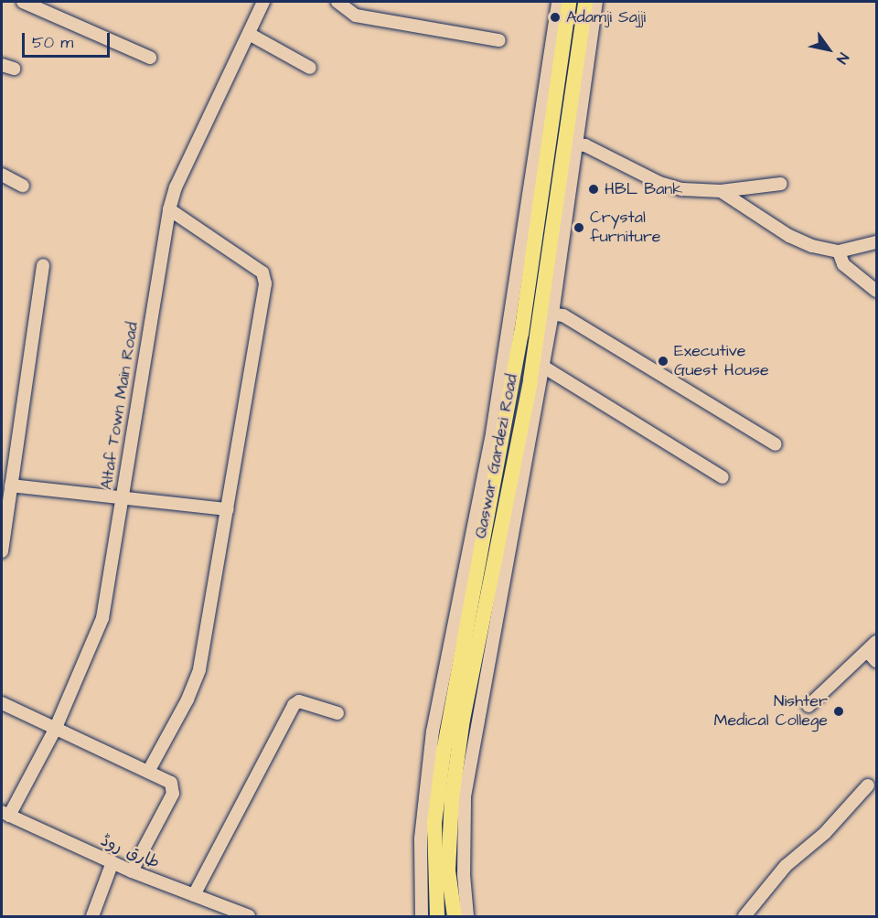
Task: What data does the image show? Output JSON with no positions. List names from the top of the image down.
{
  "streets": {
    "main road": ["Qaswar Gardezi Road"],
    "street": ["Altaf Town Main Road", "طارق روڈ"]
  },
  "crossings": [
    ["Altaf Town Main Road", "طارق روڈ"]
  ],
  "places": [
    "Adamji Sajji",
    "HBL Bank",
    "Crystal furniture",
    "Executive Guest House",
    "Nishter Medical College"
  ],
  "scale_bar": "50 m",
  "north": "bottom right"
}
